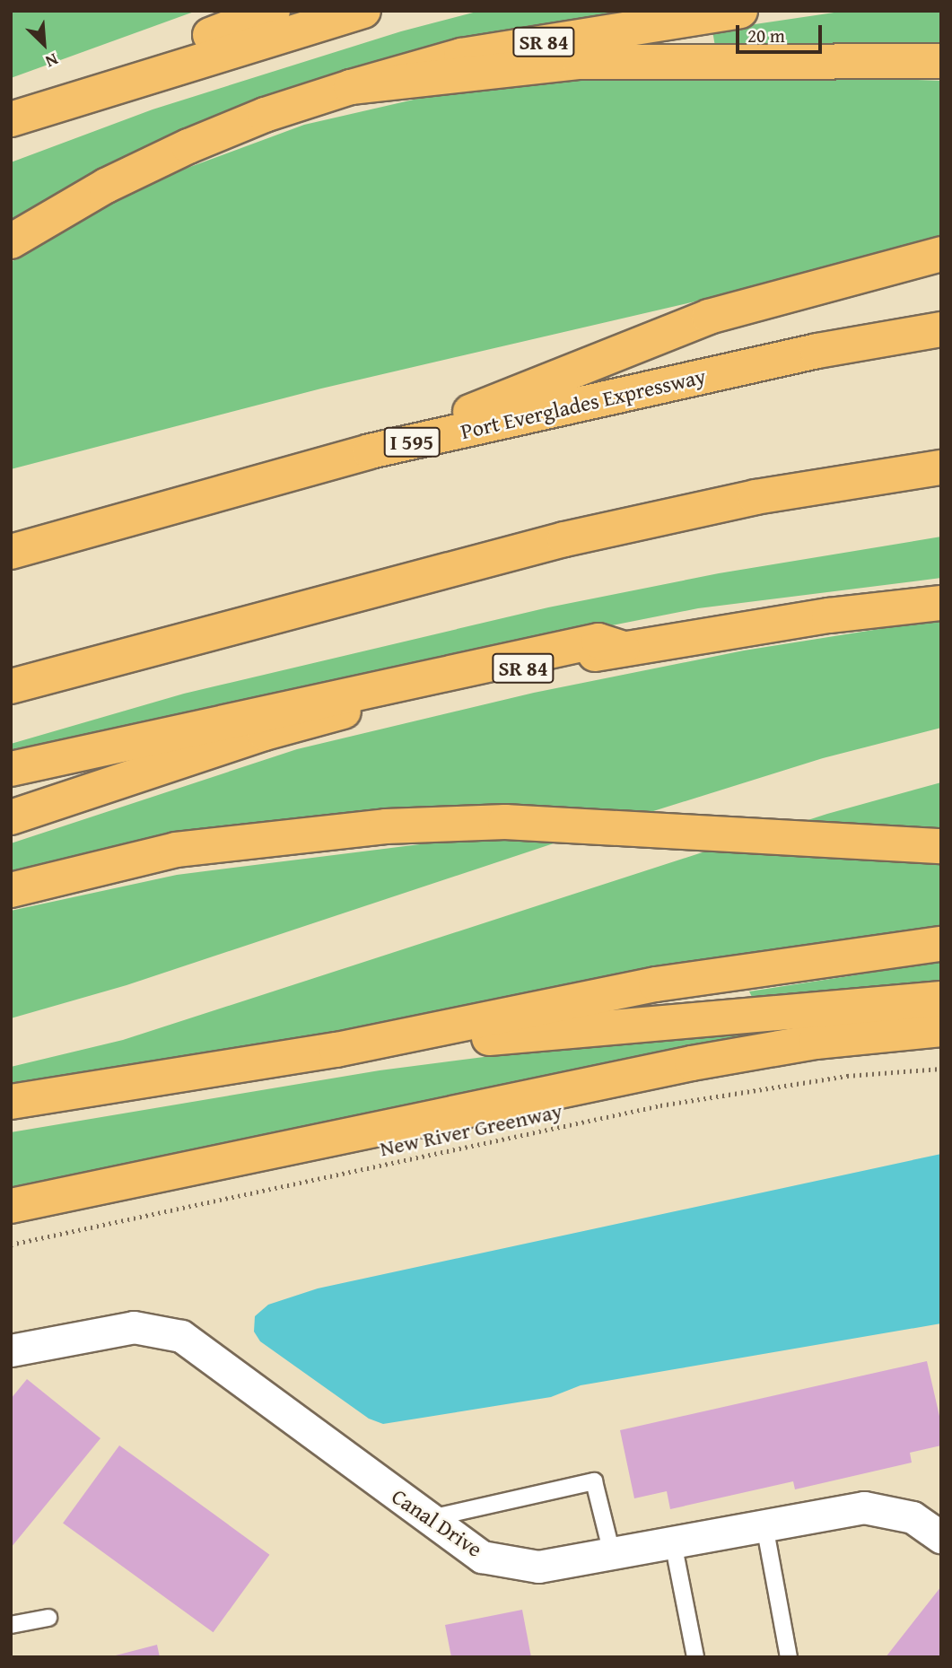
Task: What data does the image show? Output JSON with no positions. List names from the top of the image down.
{
  "streets": {
    "main road": ["SR 84", "Port Everglades Expressway", "I 595"],
    "street": ["Canal Drive"],
    "path": ["New River Greenway"]
  },
  "scale_bar": "20 m",
  "north": "bottom right"
}
